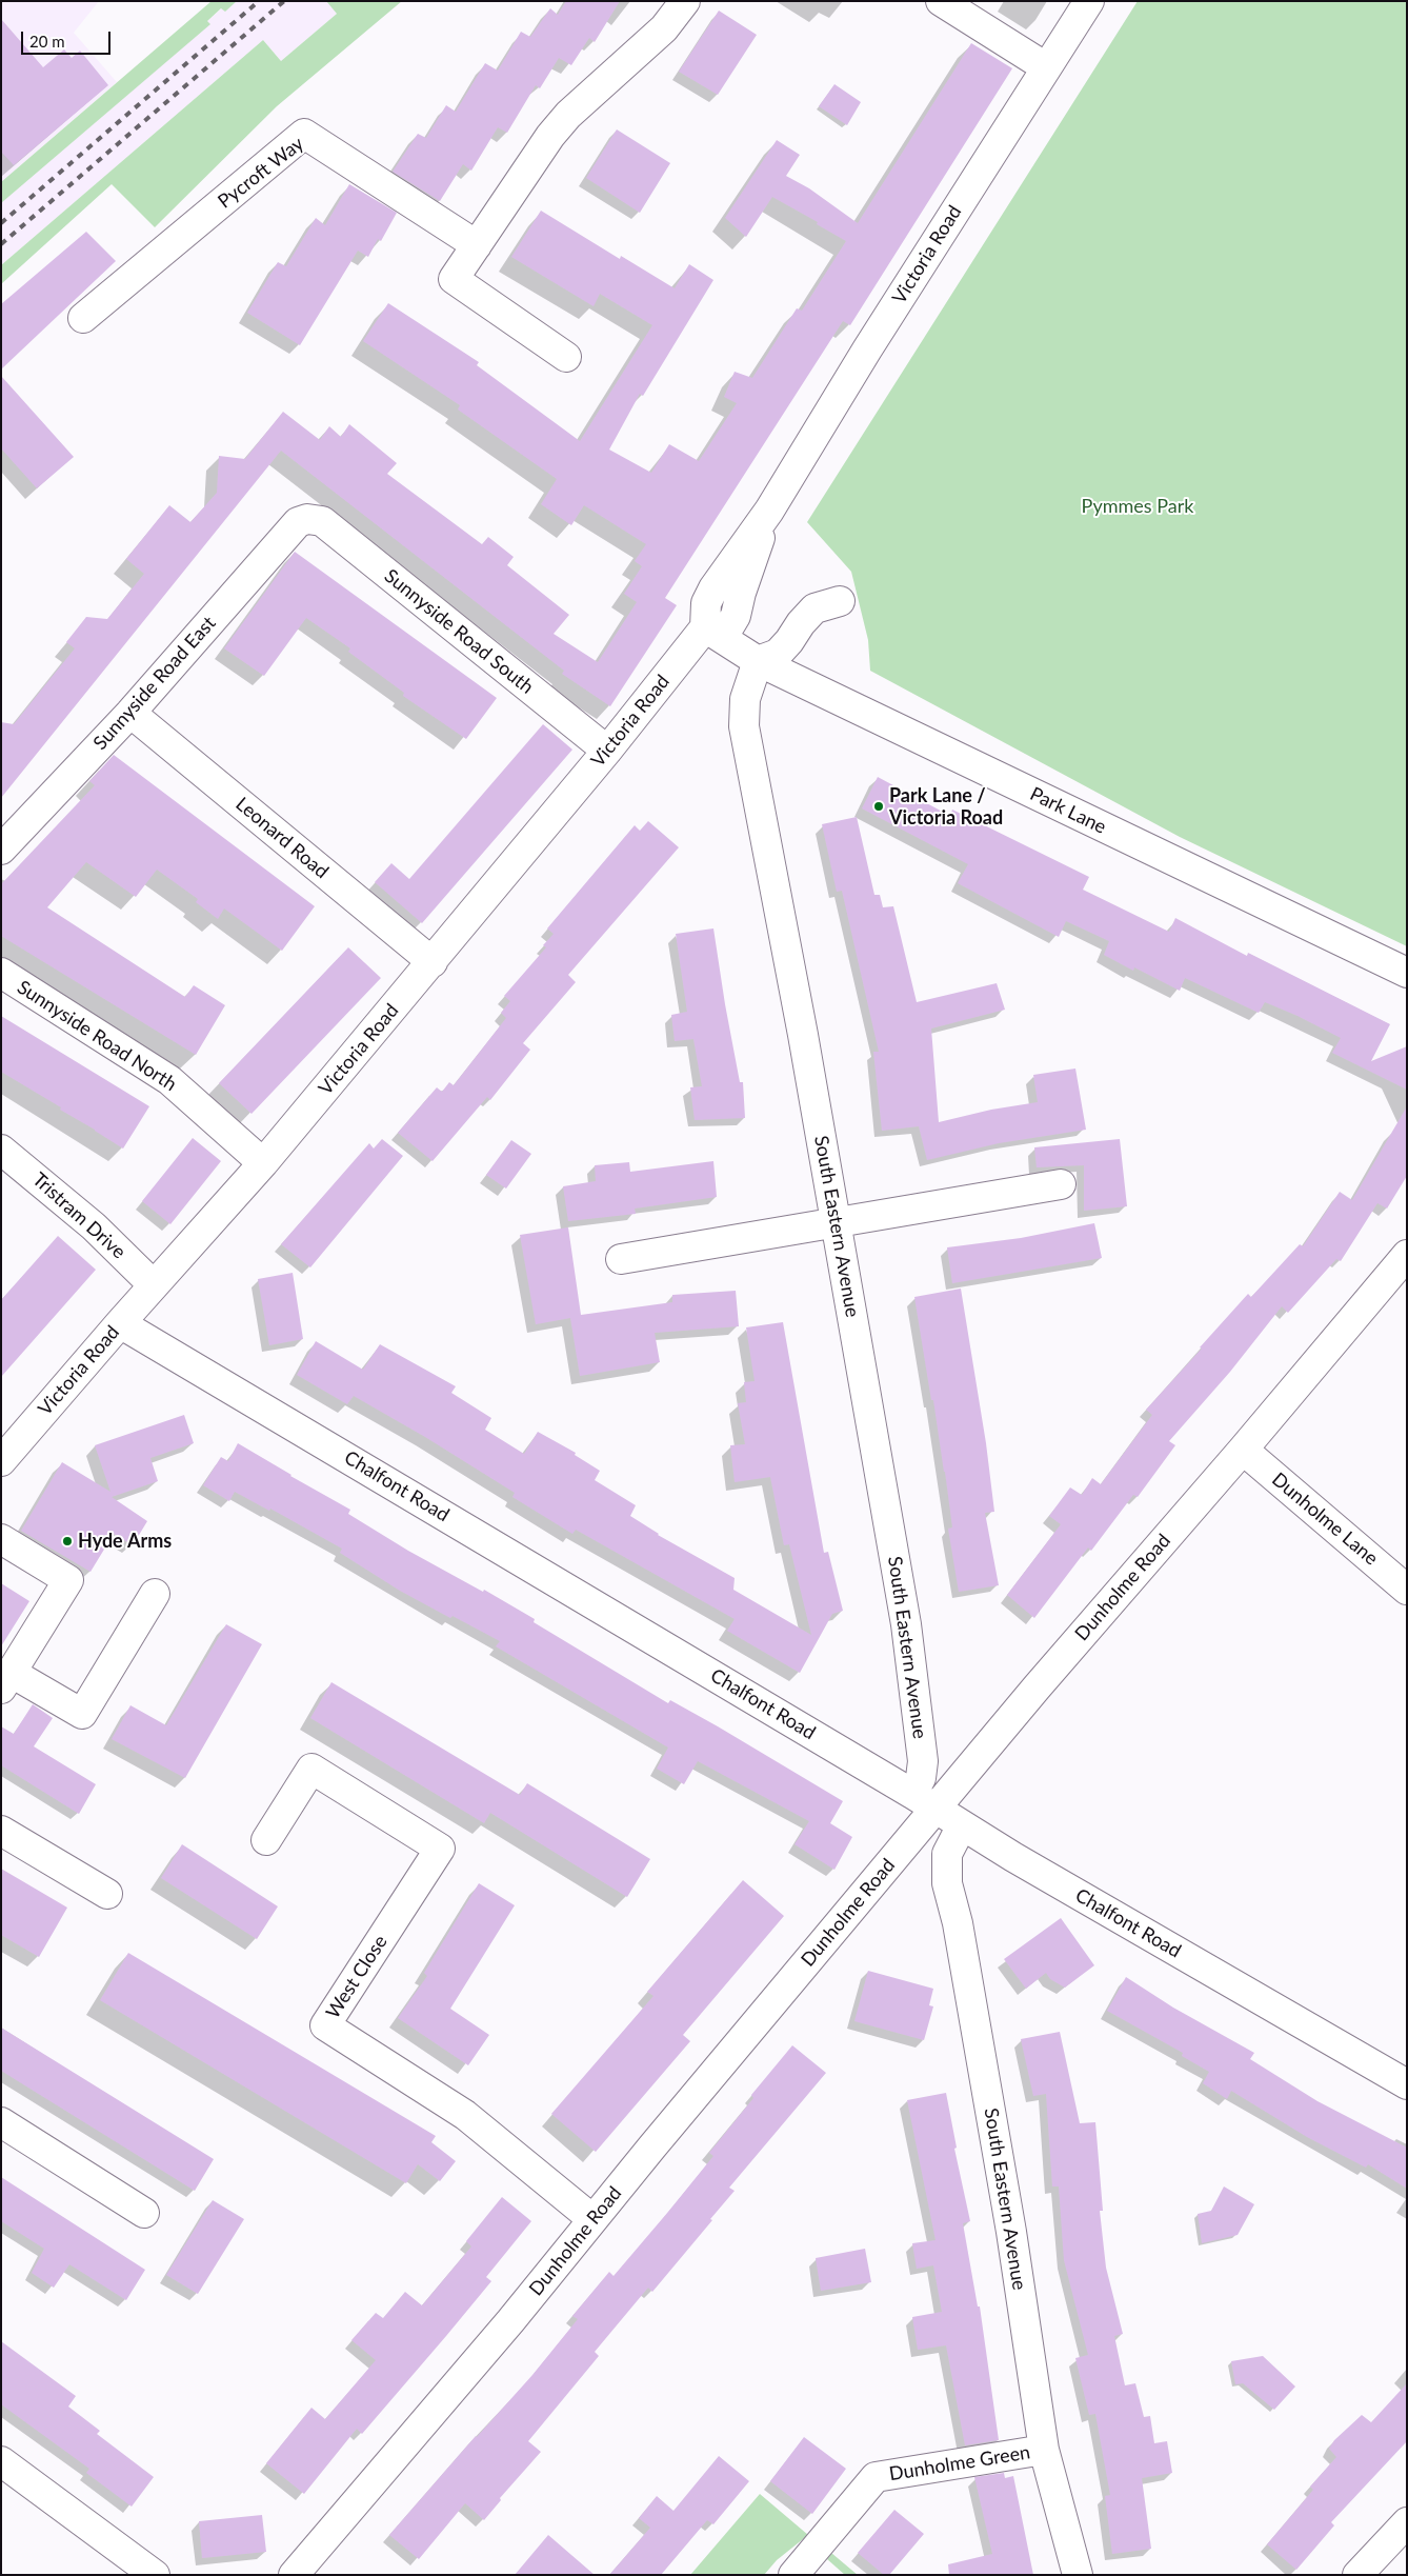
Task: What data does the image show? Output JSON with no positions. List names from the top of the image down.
{
  "streets": {
    "street": [
      "Pycroft Way",
      "Victoria Road",
      "Sunnyside Road South",
      "Sunnyside Road East",
      "Park Lane",
      "Leonard Road",
      "Sunnyside Road North",
      "Tristram Drive",
      "South Eastern Avenue",
      "Chalfont Road",
      "Dunholme Lane",
      "Dunholme Road",
      "West Close",
      "Dunholme Green"
    ]
  },
  "crossings": [
    ["Victoria Road", "Sunnyside Road South"],
    ["Victoria Road", "Park Lane"],
    ["Victoria Road", "Leonard Road"],
    ["Victoria Road", "Sunnyside Road North"],
    ["Victoria Road", "Tristram Drive"],
    ["Victoria Road", "Chalfont Road"],
    ["Sunnyside Road South", "Sunnyside Road East"],
    ["Sunnyside Road East", "Leonard Road"],
    ["Park Lane", "South Eastern Avenue"],
    ["South Eastern Avenue", "Chalfont Road"],
    ["South Eastern Avenue", "Dunholme Road"],
    ["South Eastern Avenue", "Dunholme Green"],
    ["Chalfont Road", "Dunholme Road"],
    ["Dunholme Lane", "Dunholme Road"],
    ["Dunholme Road", "West Close"]
  ],
  "parks": ["Pymmes Park"],
  "places": ["Park Lane / Victoria Road", "Hyde Arms"],
  "scale_bar": "20 m"
}
